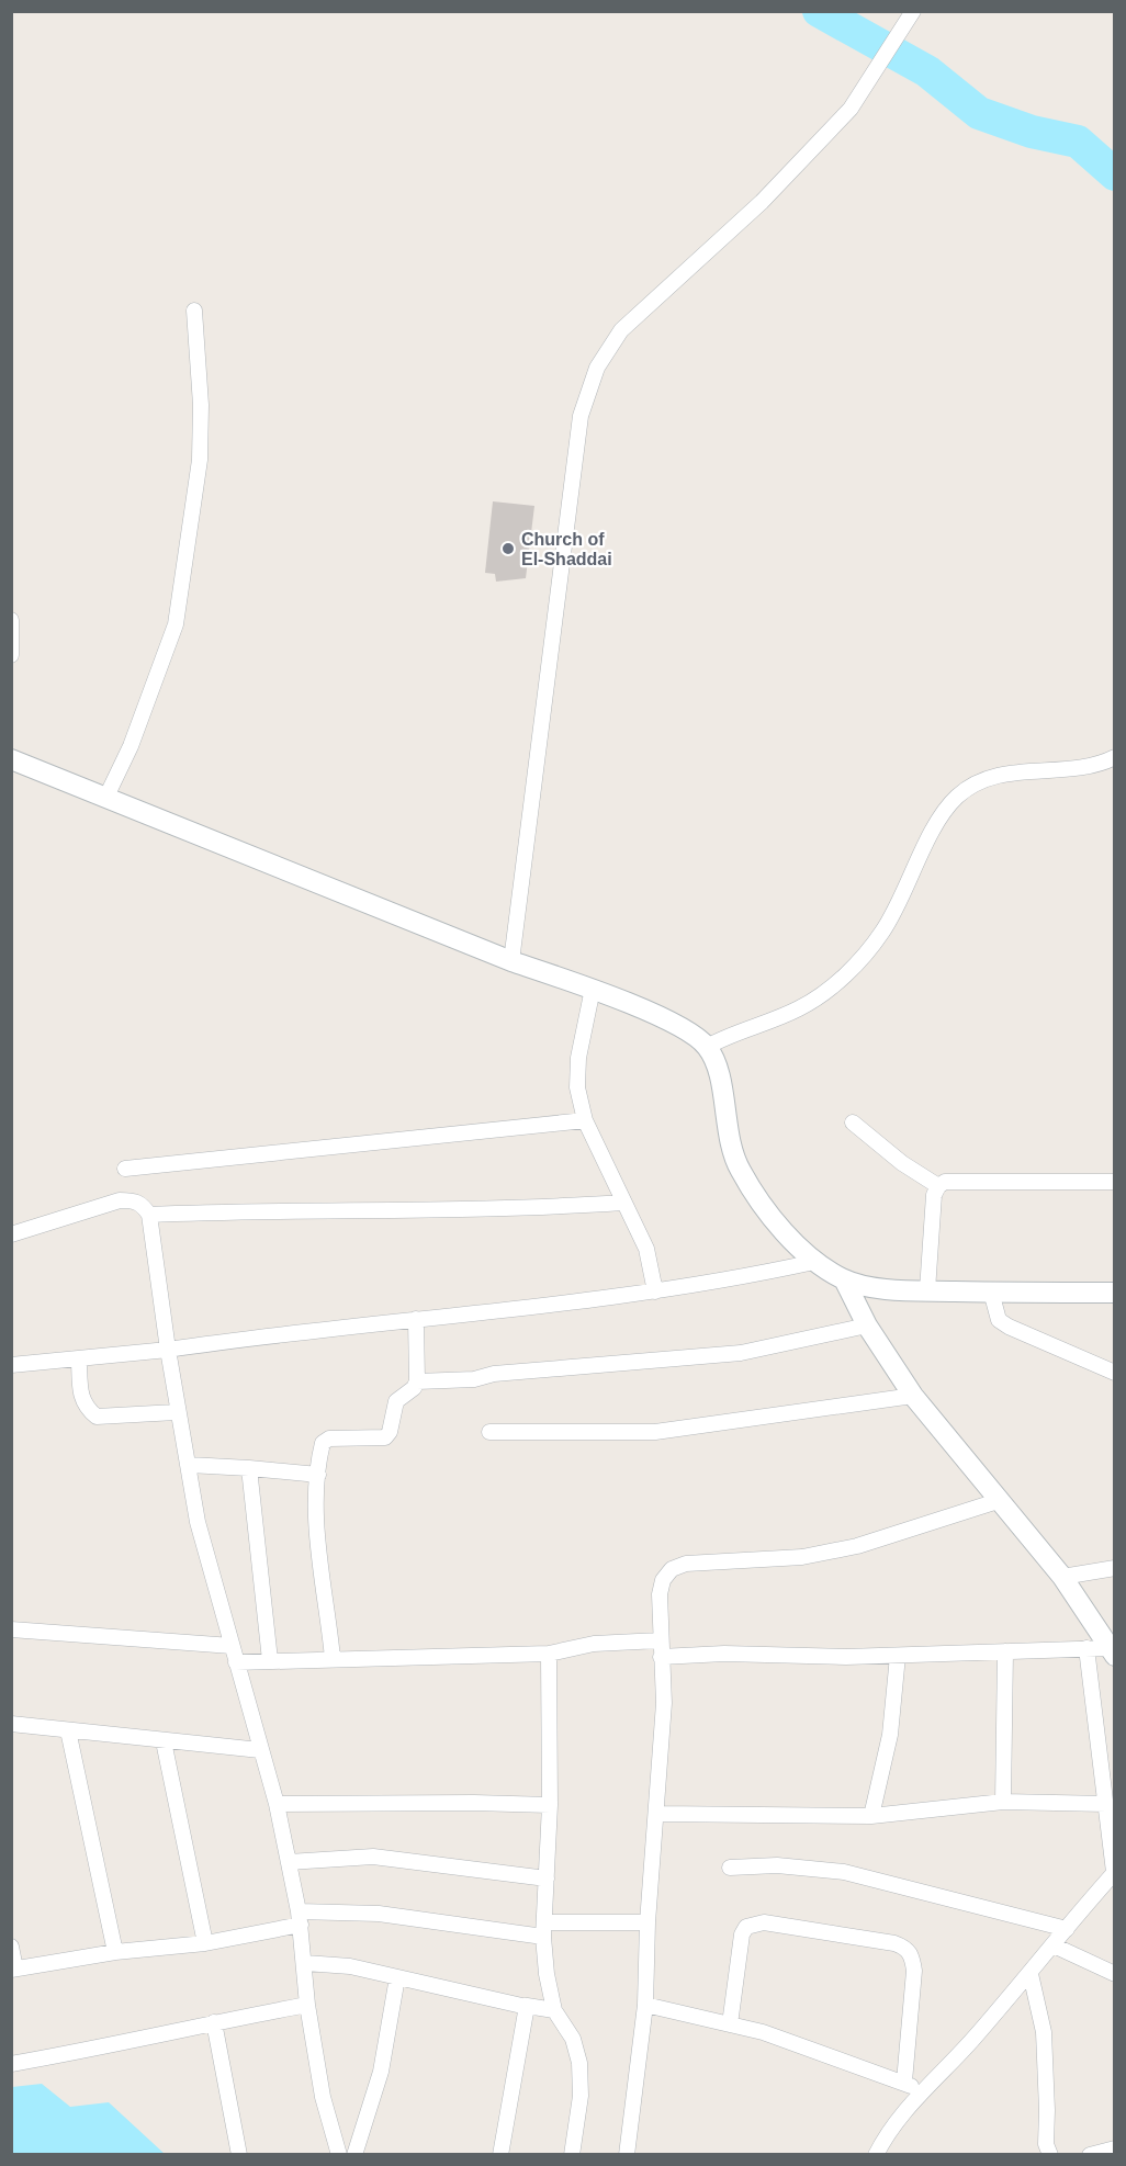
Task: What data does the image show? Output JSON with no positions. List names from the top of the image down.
{
  "places": ["Church of El-Shaddai"]
}
